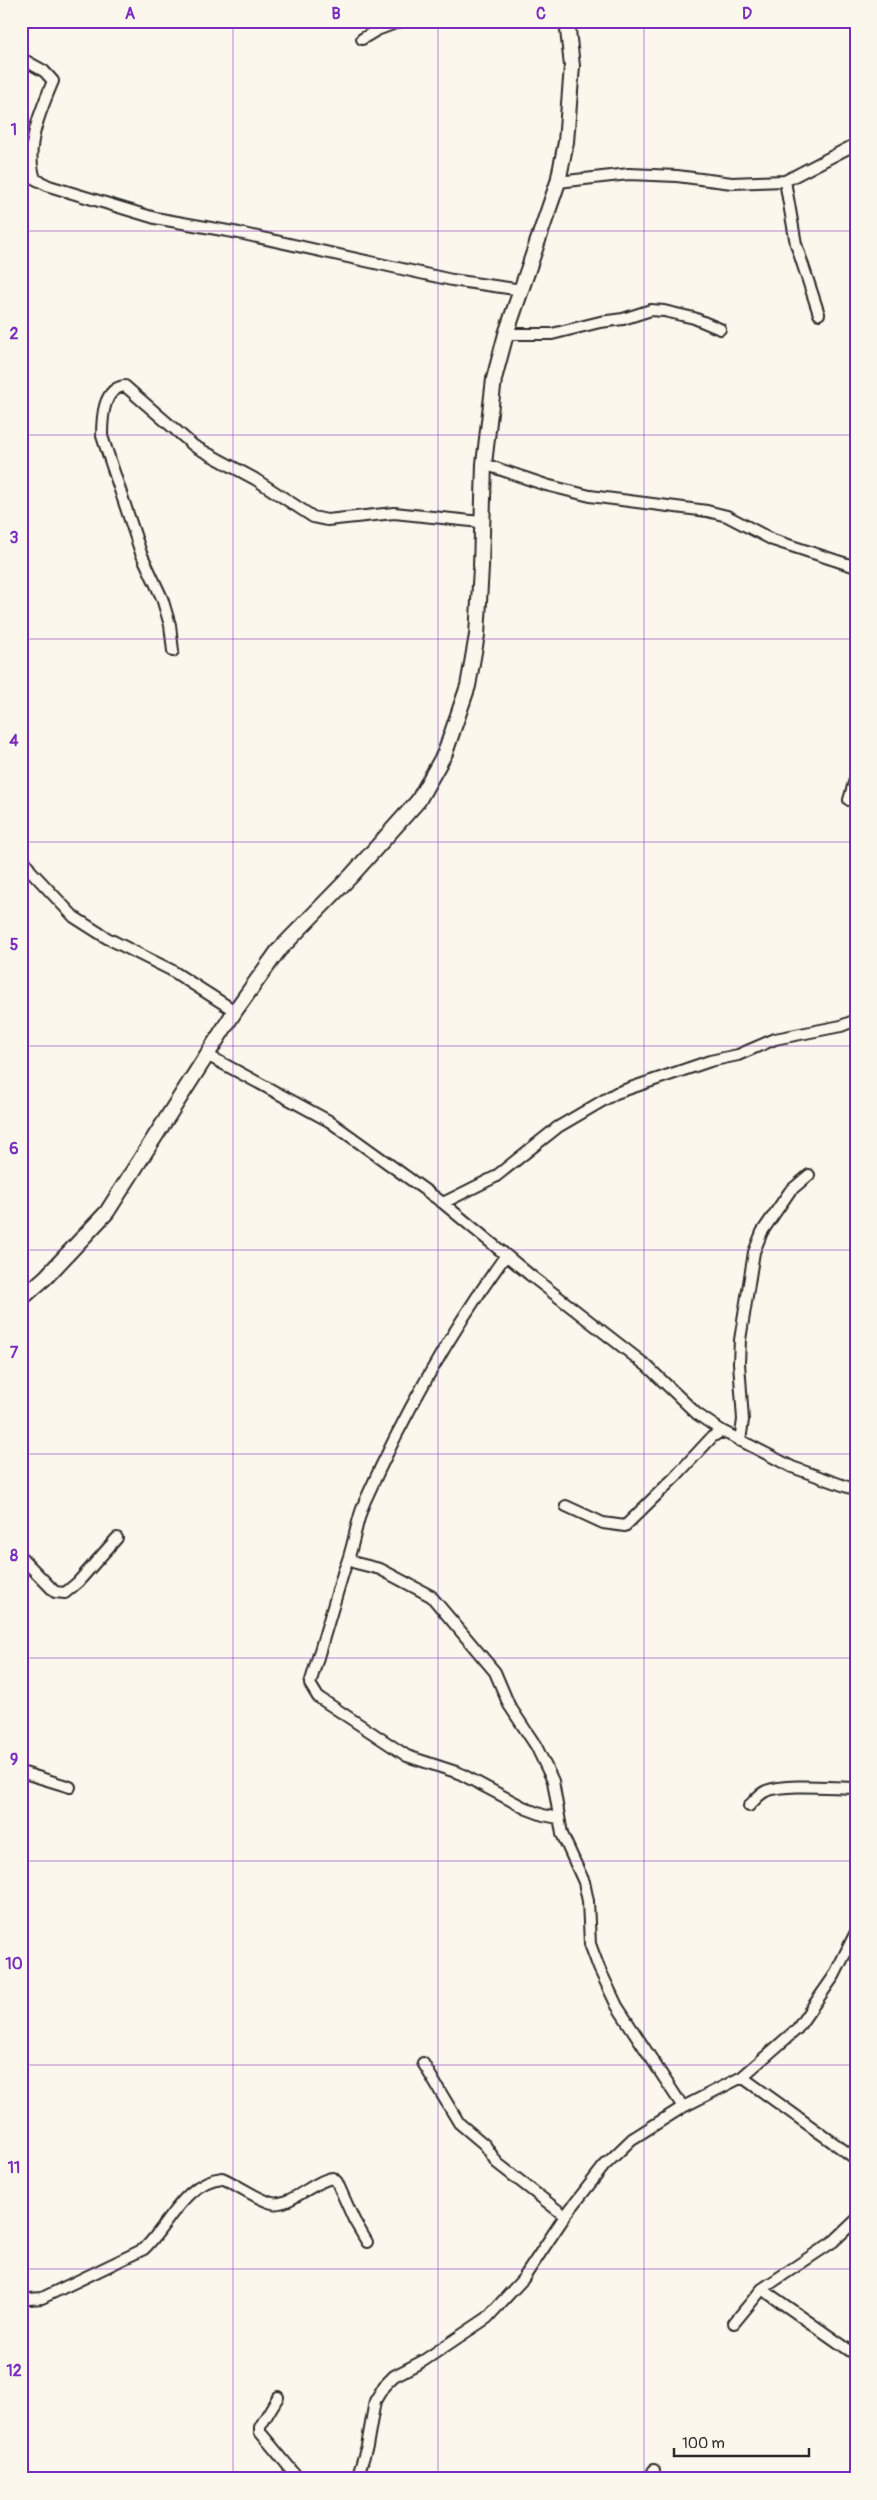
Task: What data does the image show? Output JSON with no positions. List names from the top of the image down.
{
  "scale_bar": "100 m",
  "grid": {
    "columns": [
      "A",
      "B",
      "C",
      "D"
    ],
    "rows": [
      "1",
      "2",
      "3",
      "4",
      "5",
      "6",
      "7",
      "8",
      "9",
      "10",
      "11",
      "12"
    ]
  }
}
